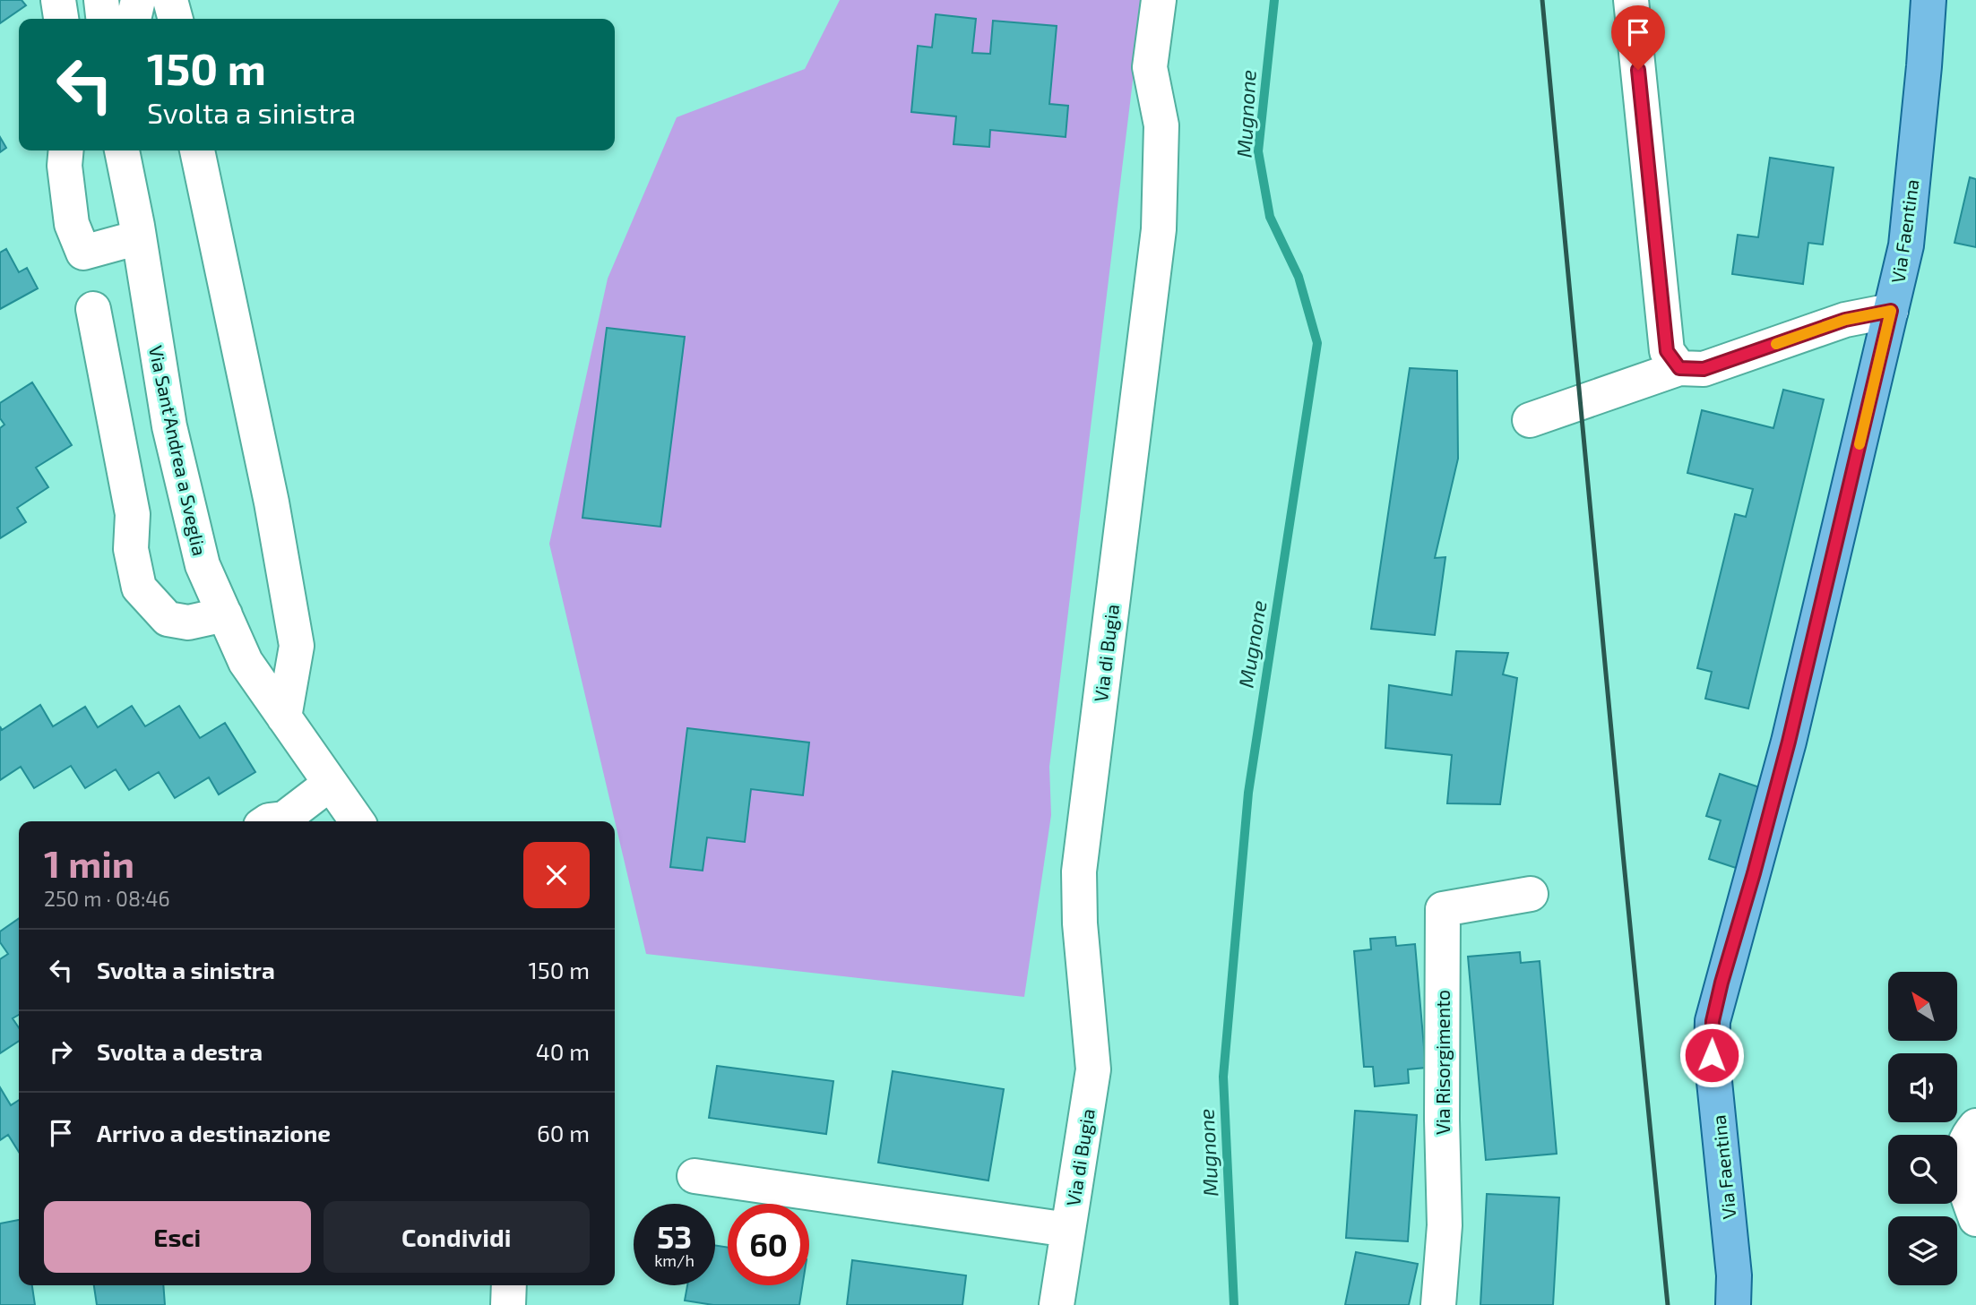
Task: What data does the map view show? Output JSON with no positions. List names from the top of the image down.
{
  "streets": {
    "main road": ["Via Faentina"],
    "street": ["Via Sant'Andrea a Sveglia", "Via di Bugia", "Via Risorgimento"]
  },
  "water": ["Mugnone"],
  "north": "top left",
  "page": {
    "turn": ["150 m", "Svolta a sinistra"],
    "heading": ["1 min", "250 m · 08:46"],
    "list": [
      {
        "name": "Svolta a sinistra",
        "value": "150 m"
      },
      {
        "name": "Svolta a destra",
        "value": "40 m"
      },
      {
        "name": "Arrivo a destinazione",
        "value": "60 m"
      }
    ],
    "buttons": ["Esci", "Condividi"],
    "speed": "53 km/h",
    "limit": "60"
  }
}
